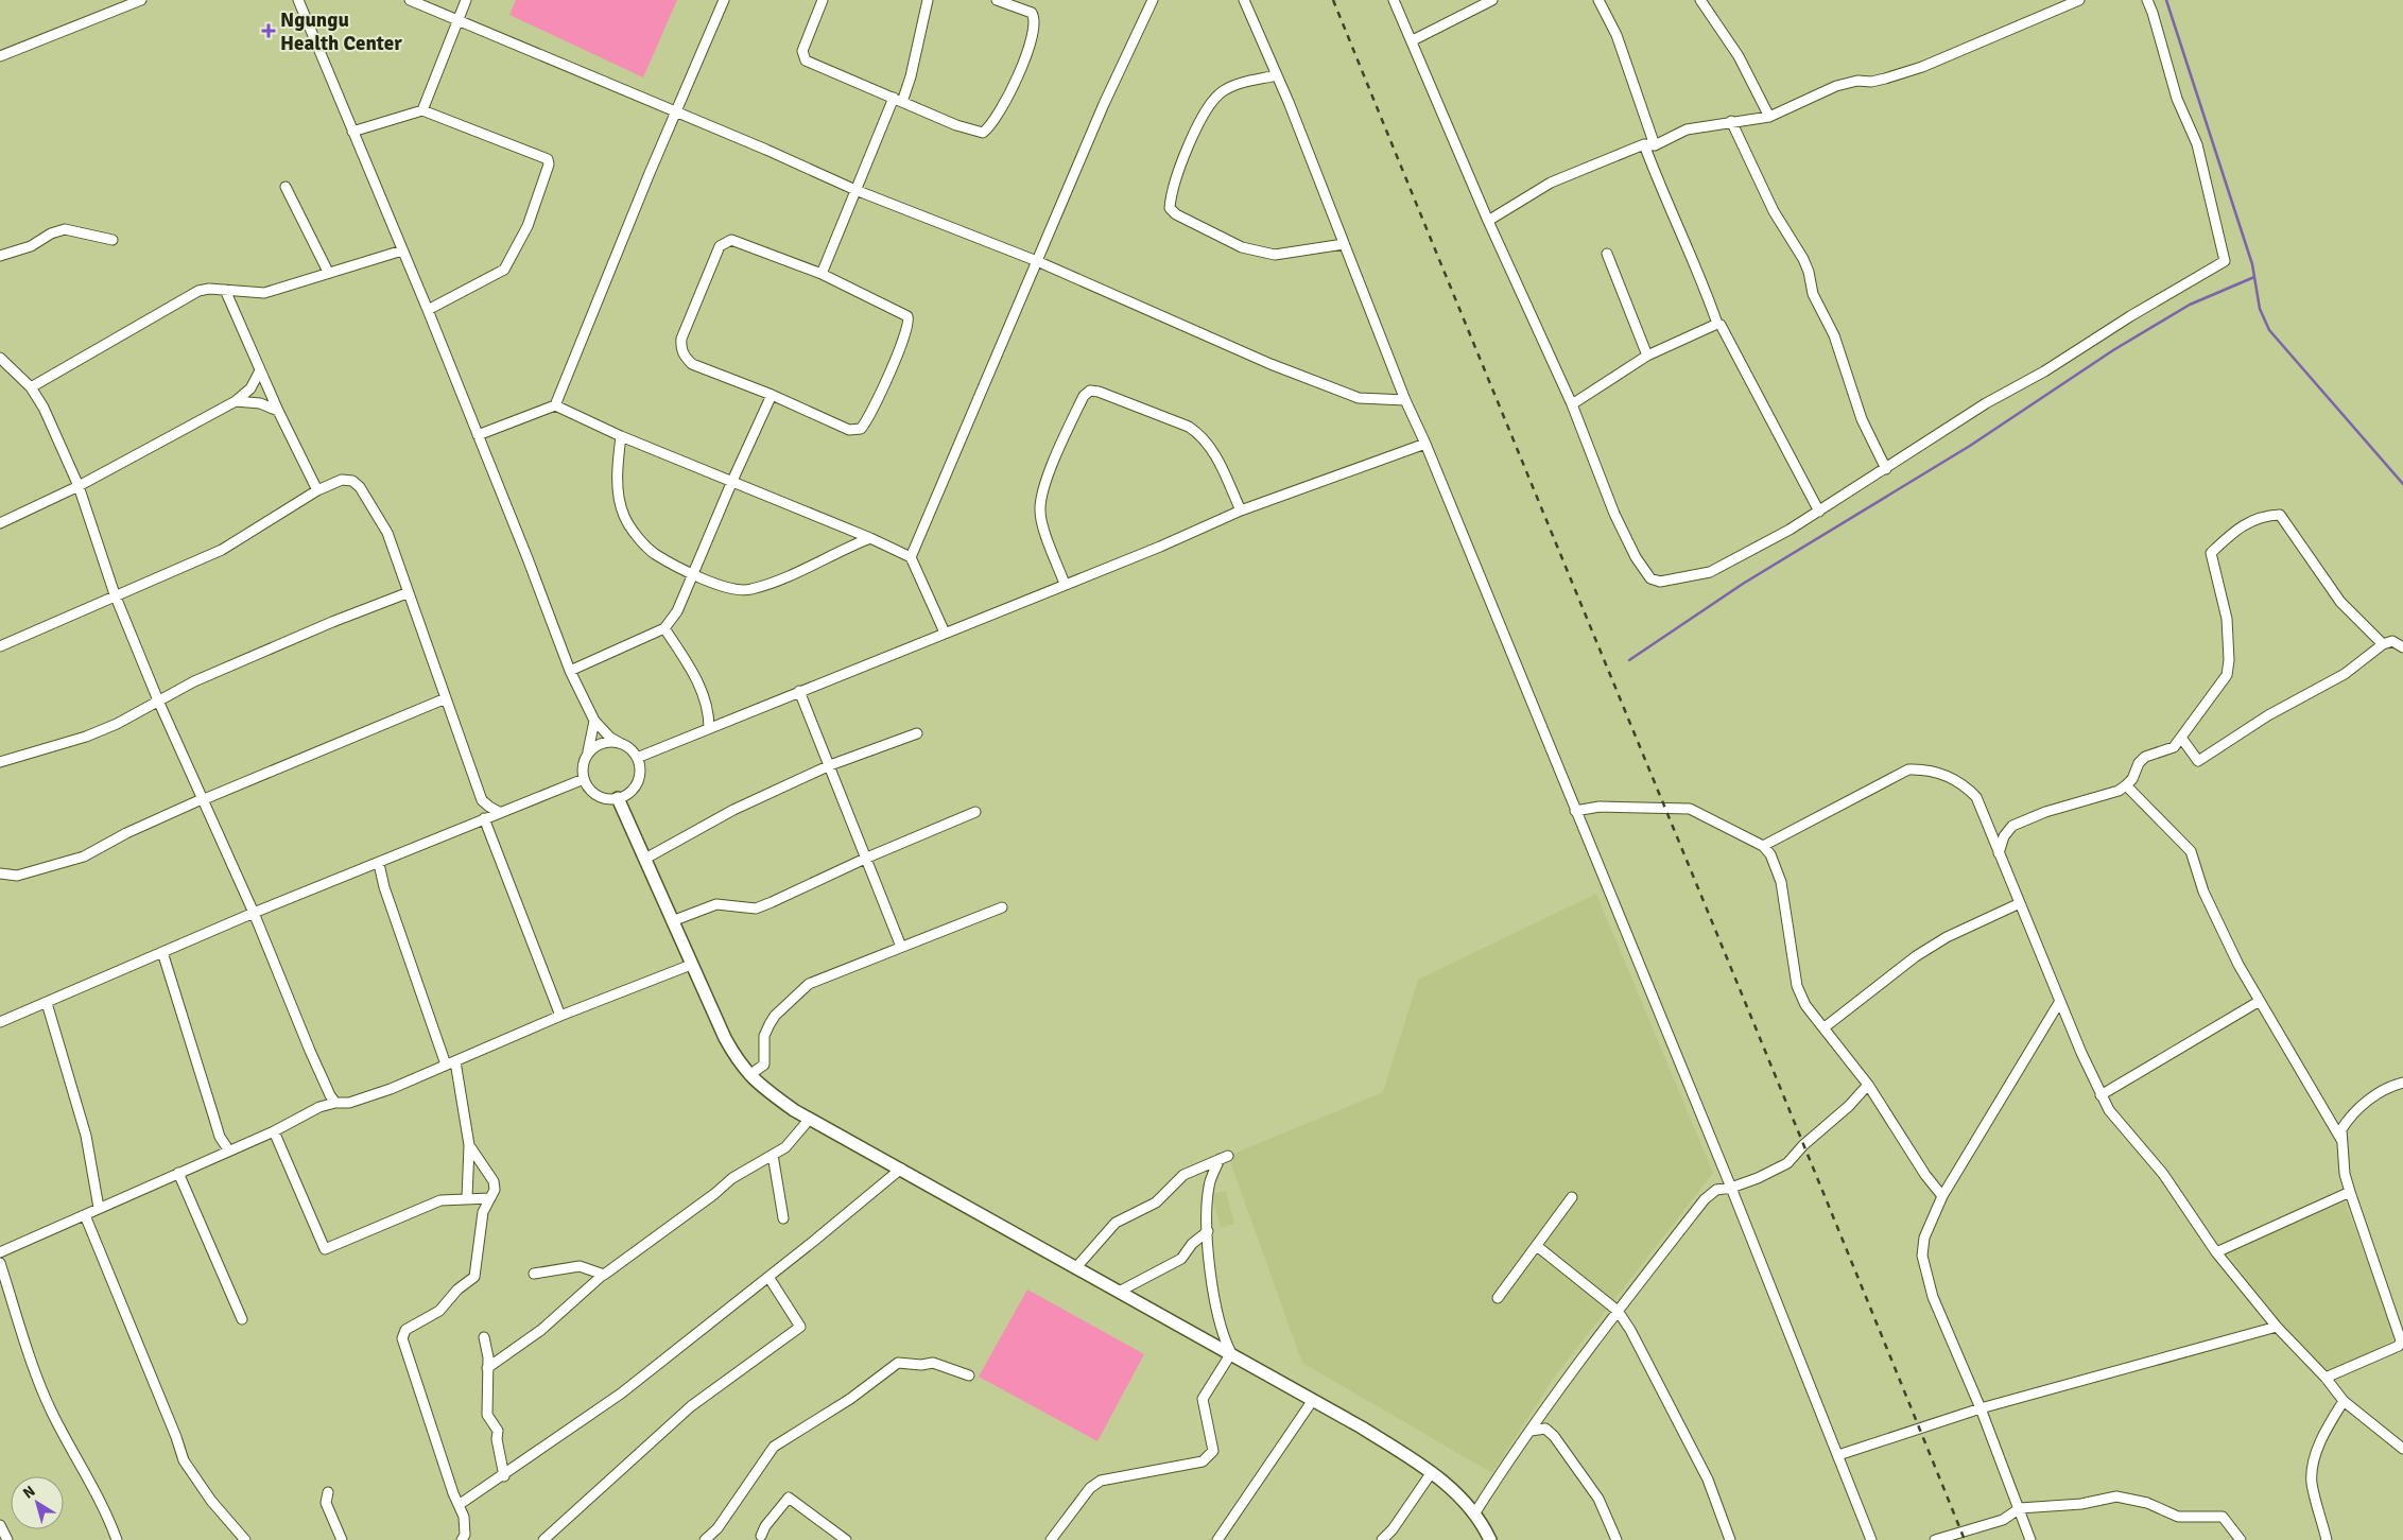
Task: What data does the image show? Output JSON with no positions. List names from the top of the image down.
{
  "places": {
    "health": ["Ngungu Health Center"]
  },
  "north": "top left"
}
